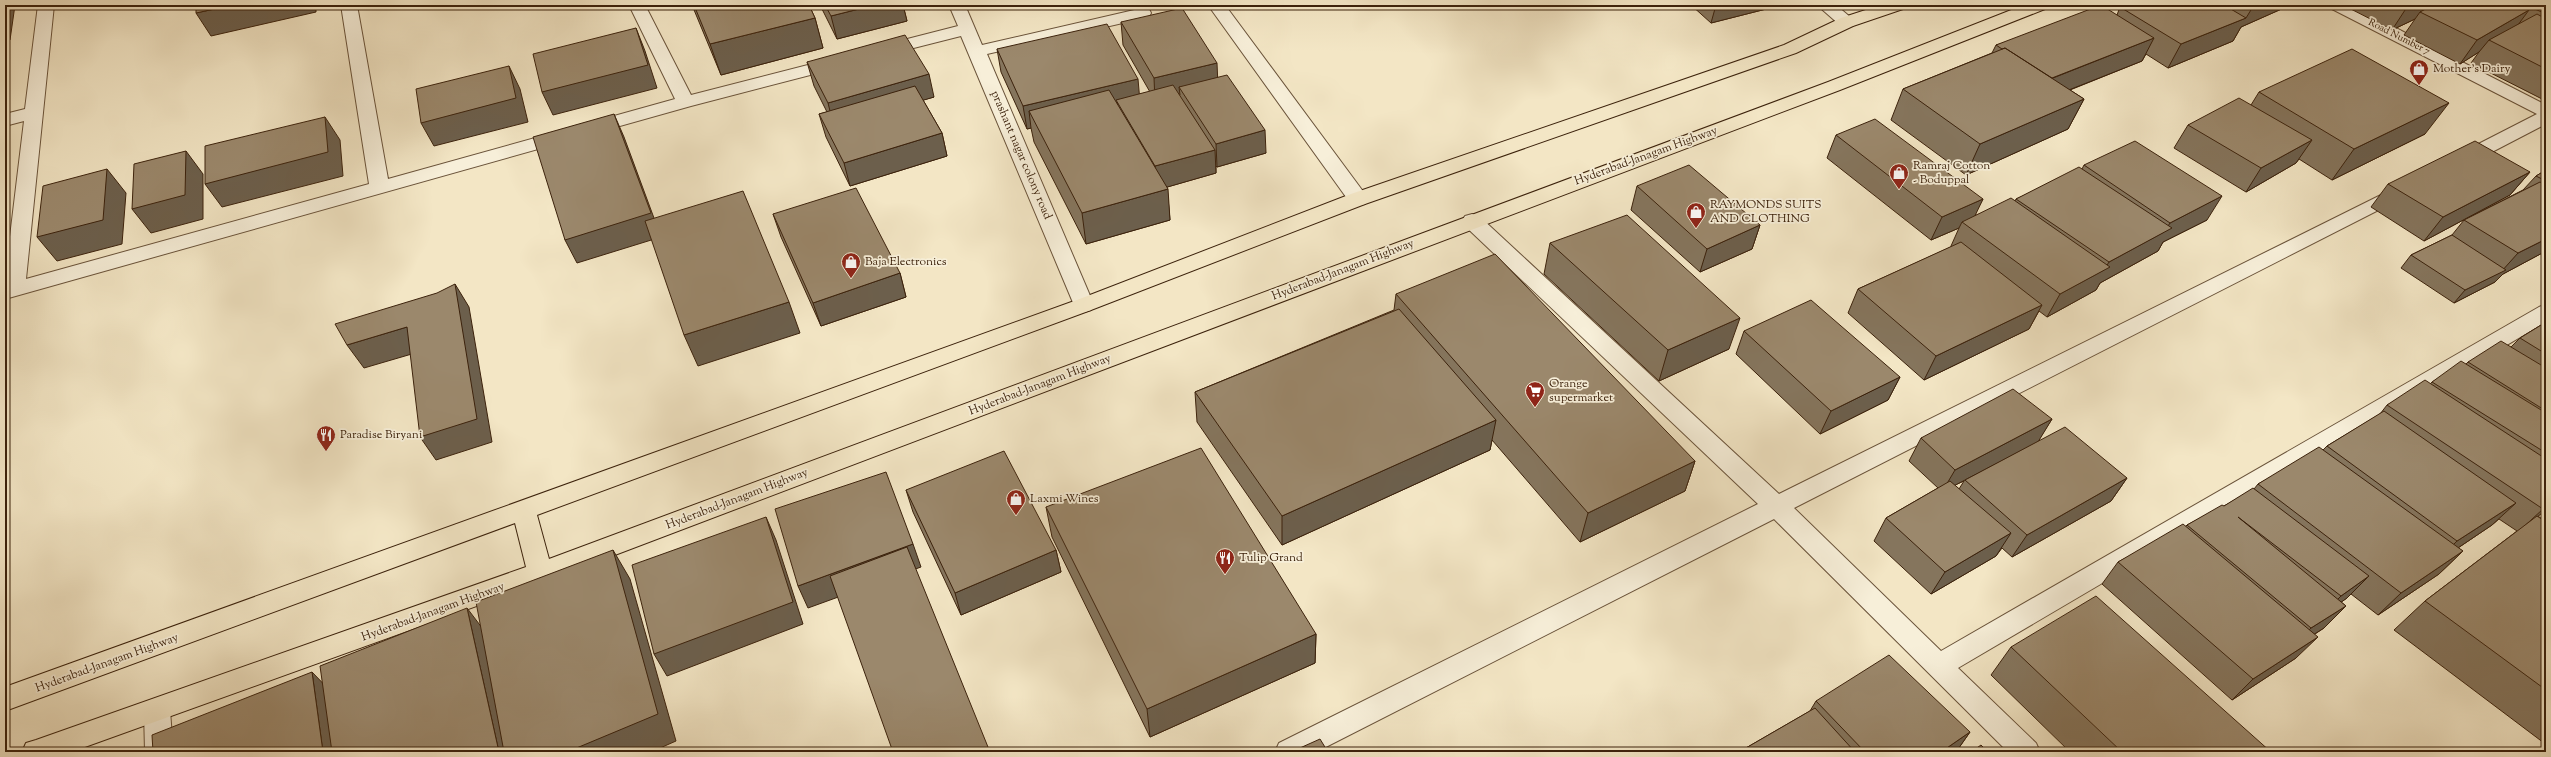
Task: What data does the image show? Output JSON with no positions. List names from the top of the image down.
{
  "streets": {
    "highway": ["Hyderabad-Janagam Highway"],
    "street": ["Road Number 7", "prashant nagar colony road"]
  },
  "crossings": [
    ["prashant nagar colony road", "Hyderabad-Janagam Highway"]
  ],
  "places": {
    "shop": [
      "Mother's Dairy",
      "Ramraj Cotton - Boduppal",
      "RAYMONDS SUITS AND CLOTHING",
      "Baja Electronics",
      "Laxmi Wines"
    ],
    "supermarket": ["Orange supermarket"],
    "restaurant": ["Paradise Biryani", "Tulip Grand"]
  }
}
